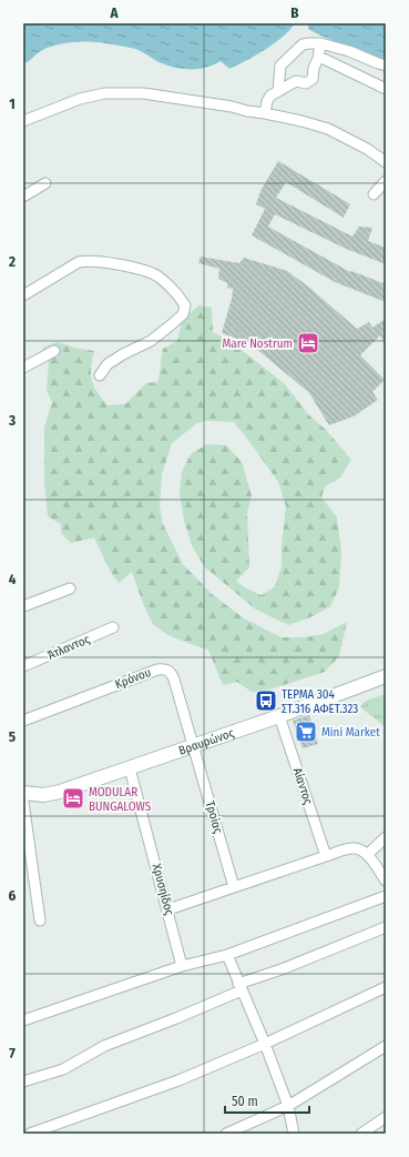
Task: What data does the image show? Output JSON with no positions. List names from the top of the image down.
{
  "streets": {
    "main road": ["Βραυρώνος"],
    "street": [
      "Άτλαντος",
      "Κρόνου",
      "Αίαντος",
      "Τροίας",
      "Χρυσηίδος"
    ]
  },
  "crossings": [
    ["Κρόνου", "Βραυρώνος"],
    ["Κρόνου", "Τροίας"],
    ["Βραυρώνος", "Αίαντος"],
    ["Βραυρώνος", "Τροίας"],
    ["Βραυρώνος", "Χρυσηίδος"]
  ],
  "places": {
    "hotel": ["Mare Nostrum", "MODULAR BUNGALOWS"],
    "bus stop": ["ΤΕΡΜΑ 304 ΣΤ.316 ΑΦΕΤ.323"],
    "supermarket": ["Mini Market"]
  },
  "scale_bar": "50 m",
  "grid": {
    "columns": ["A", "B"],
    "rows": [
      "1",
      "2",
      "3",
      "4",
      "5",
      "6",
      "7"
    ]
  }
}
